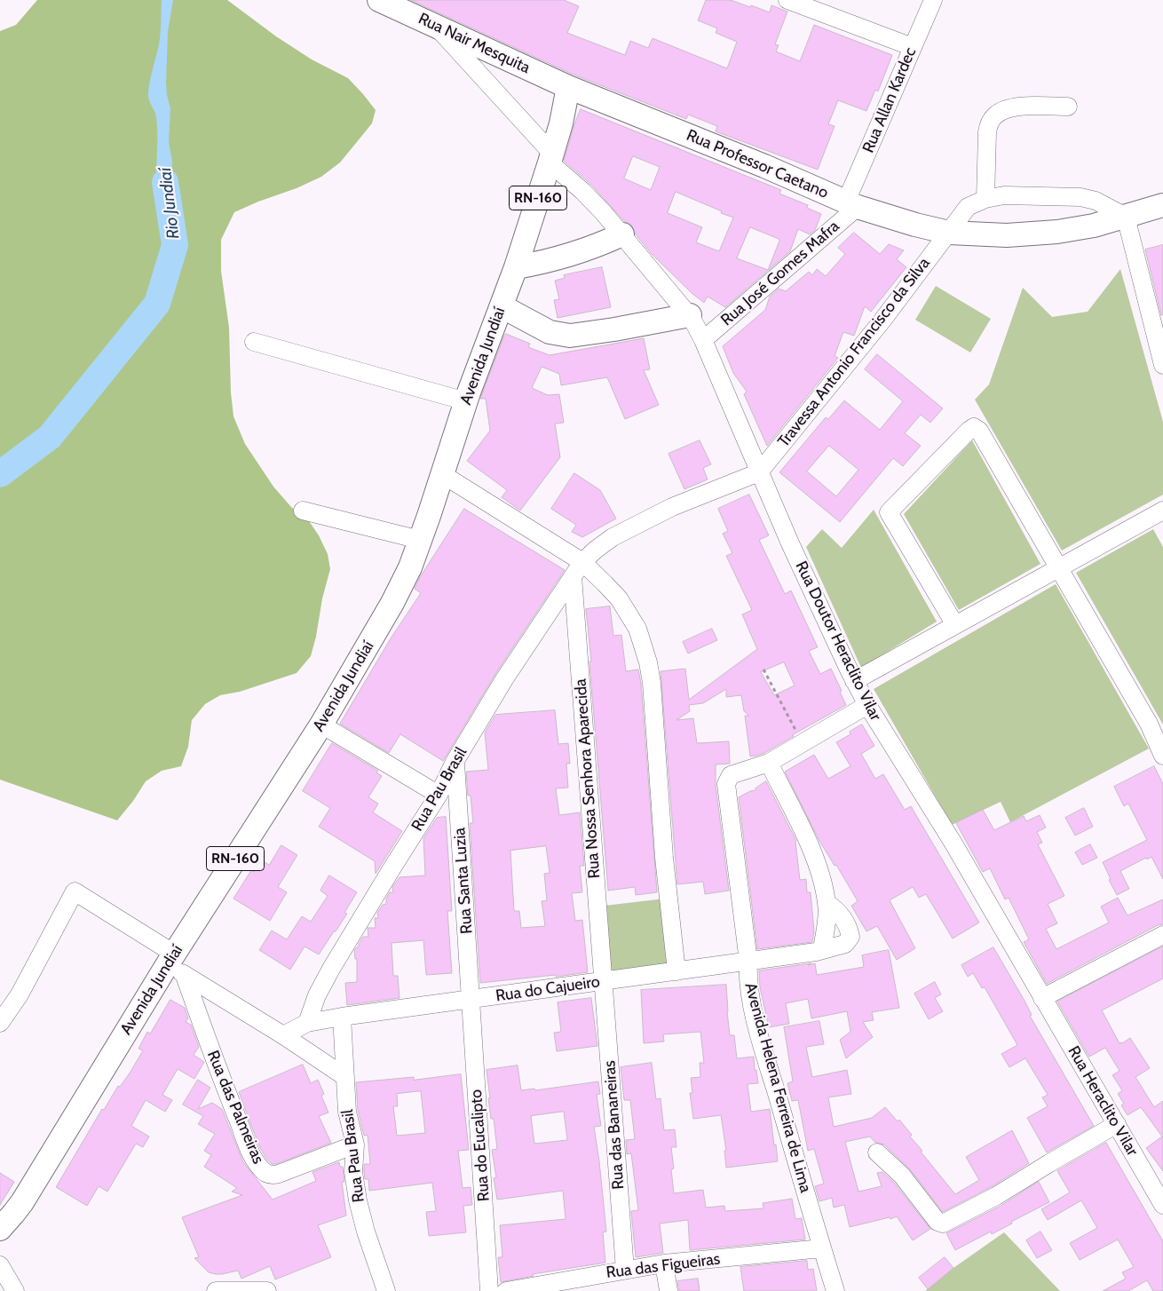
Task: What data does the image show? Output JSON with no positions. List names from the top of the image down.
{
  "streets": {
    "main road": [
      "Rua Nair Mesquita",
      "Rua Professor Caetano",
      "RN-160",
      "Avenida Jundiaí"
    ],
    "street": [
      "Rua Allan Kardec",
      "Rua José Gomes Mafra",
      "Travessa Antonio Francisco da Silva",
      "Rua Doutor Heraclito Vilar",
      "Rua Nossa Senhora Aparecida",
      "Rua Pau Brasil",
      "Rua Santa Luzia",
      "Rua do Cajueiro",
      "Avenida Helena Ferreira de Lima",
      "Rua Heraclito Vilar",
      "Rua das Palmeiras",
      "Rua das Bananeiras",
      "Rua do Eucalipto",
      "Rua das Figueiras"
    ]
  },
  "crossings": [
    ["Rua Nair Mesquita", "Rua Professor Caetano"],
    ["Rua Nair Mesquita", "Avenida Jundiaí"],
    ["Rua Allan Kardec", "Rua Professor Caetano"],
    ["Rua Allan Kardec", "Rua José Gomes Mafra"],
    ["Rua Professor Caetano", "Rua José Gomes Mafra"],
    ["Rua Professor Caetano", "Travessa Antonio Francisco da Silva"],
    ["Rua Professor Caetano", "Avenida Jundiaí"],
    ["Rua José Gomes Mafra", "Rua Doutor Heraclito Vilar"],
    ["Travessa Antonio Francisco da Silva", "Rua Doutor Heraclito Vilar"],
    ["Travessa Antonio Francisco da Silva", "Rua Pau Brasil"],
    ["Avenida Jundiaí", "Rua das Palmeiras"],
    ["Rua Doutor Heraclito Vilar", "Rua Pau Brasil"],
    ["Rua Doutor Heraclito Vilar", "Rua Heraclito Vilar"],
    ["Rua Nossa Senhora Aparecida", "Rua Pau Brasil"],
    ["Rua Nossa Senhora Aparecida", "Rua do Cajueiro"],
    ["Rua Nossa Senhora Aparecida", "Rua das Bananeiras"],
    ["Rua Pau Brasil", "Rua Santa Luzia"],
    ["Rua Pau Brasil", "Rua do Cajueiro"],
    ["Rua Pau Brasil", "Rua das Palmeiras"],
    ["Rua Santa Luzia", "Rua do Cajueiro"],
    ["Rua Santa Luzia", "Rua do Eucalipto"],
    ["Rua do Cajueiro", "Avenida Helena Ferreira de Lima"],
    ["Rua do Cajueiro", "Rua das Bananeiras"],
    ["Rua do Cajueiro", "Rua do Eucalipto"],
    ["Avenida Helena Ferreira de Lima", "Rua das Figueiras"],
    ["Rua das Bananeiras", "Rua das Figueiras"]
  ],
  "water": ["Rio Jundiaí"]
}
